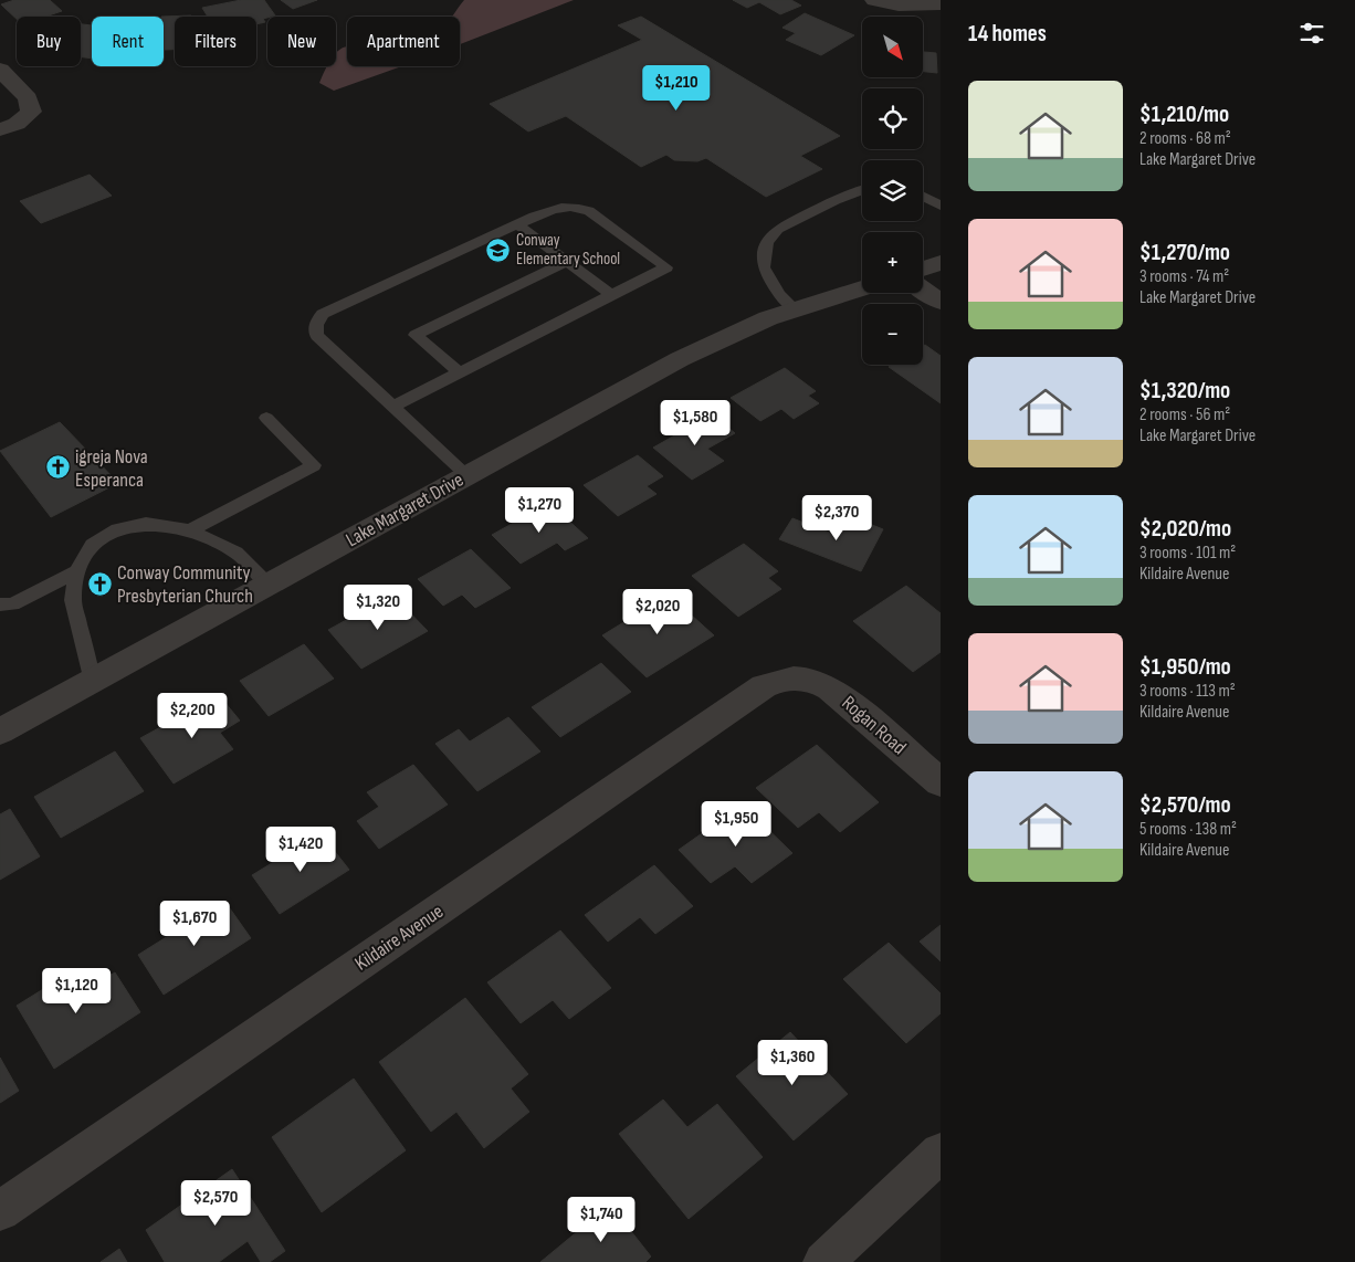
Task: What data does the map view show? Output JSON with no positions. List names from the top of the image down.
{
  "streets": {
    "street": ["Lake Margaret Drive", "Rogan Road", "Kildaire Avenue"]
  },
  "crossings": [
    ["Rogan Road", "Kildaire Avenue"]
  ],
  "places": {
    "school or university": ["Conway Elementary School"],
    "church": ["igreja Nova Esperanca", "Conway Community Presbyterian Church"]
  },
  "north": "bottom right",
  "page": {
    "heading": "14 homes",
    "map_buttons": ["+", "−"],
    "chip": [
      "Buy",
      "Rent",
      "Filters",
      "New",
      "Apartment"
    ],
    "price": [
      "$1,210",
      "$1,580",
      "$1,270",
      "$2,370",
      "$1,320",
      "$2,020",
      "$2,200",
      "$1,950",
      "$1,420",
      "$1,670",
      "$1,120",
      "$1,360",
      "$2,570",
      "$1,740"
    ],
    "list": [
      {
        "name": "$1,210/mo",
        "note": "2 rooms · 68 m² · Lake Margaret Drive"
      },
      {
        "name": "$1,270/mo",
        "note": "3 rooms · 74 m² · Lake Margaret Drive"
      },
      {
        "name": "$1,320/mo",
        "note": "2 rooms · 56 m² · Lake Margaret Drive"
      },
      {
        "name": "$2,020/mo",
        "note": "3 rooms · 101 m² · Kildaire Avenue"
      },
      {
        "name": "$1,950/mo",
        "note": "3 rooms · 113 m² · Kildaire Avenue"
      },
      {
        "name": "$2,570/mo",
        "note": "5 rooms · 138 m² · Kildaire Avenue"
      }
    ]
  }
}
